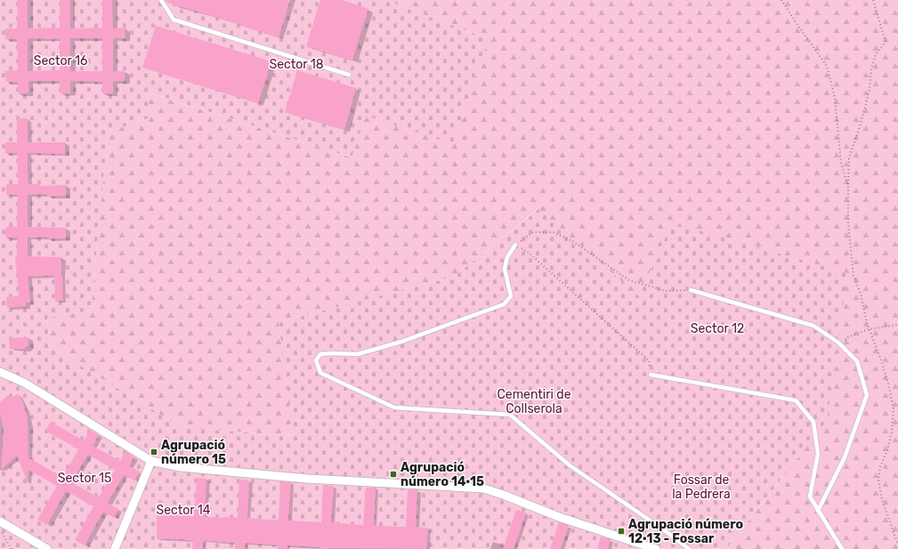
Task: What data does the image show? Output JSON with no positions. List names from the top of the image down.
{
  "parks": [
    "Sector 16",
    "Sector 18",
    "Sector 12",
    "Cementiri de Collserola",
    "Sector 15",
    "Fossar de la Pedrera",
    "Sector 14"
  ],
  "places": {
    "transit": ["Agrupació número 15", "Agrupació número 14·15", "Agrupació número 12·13 - Fossar"]
  }
}
